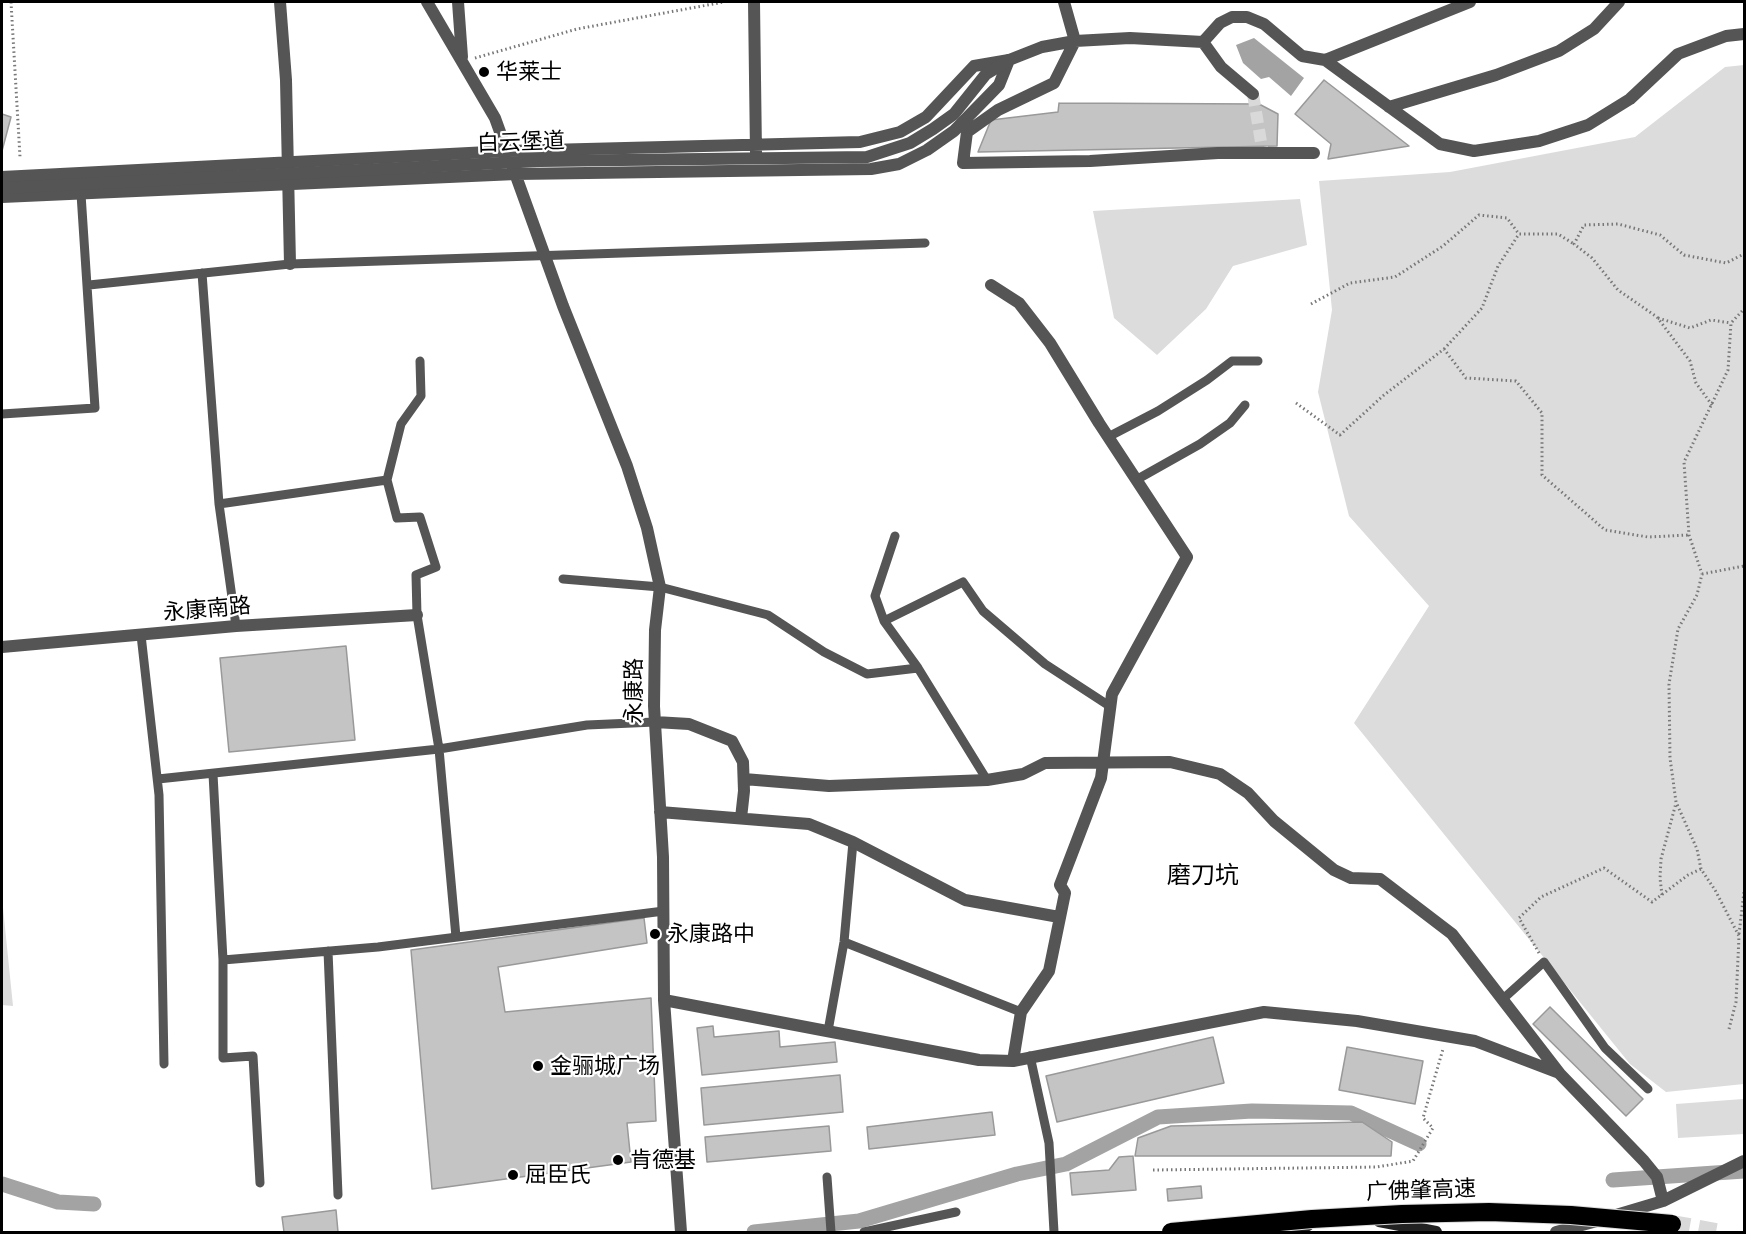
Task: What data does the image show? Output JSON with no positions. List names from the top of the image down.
{
  "streets": {
    "highway": ["广佛肇高速"],
    "street": ["白云堡道", "永康南路", "永康路"]
  },
  "districts": ["磨刀坑"],
  "places": [
    "华莱士",
    "永康路中",
    "金骊城广场",
    "肯德基",
    "屈臣氏"
  ]
}
